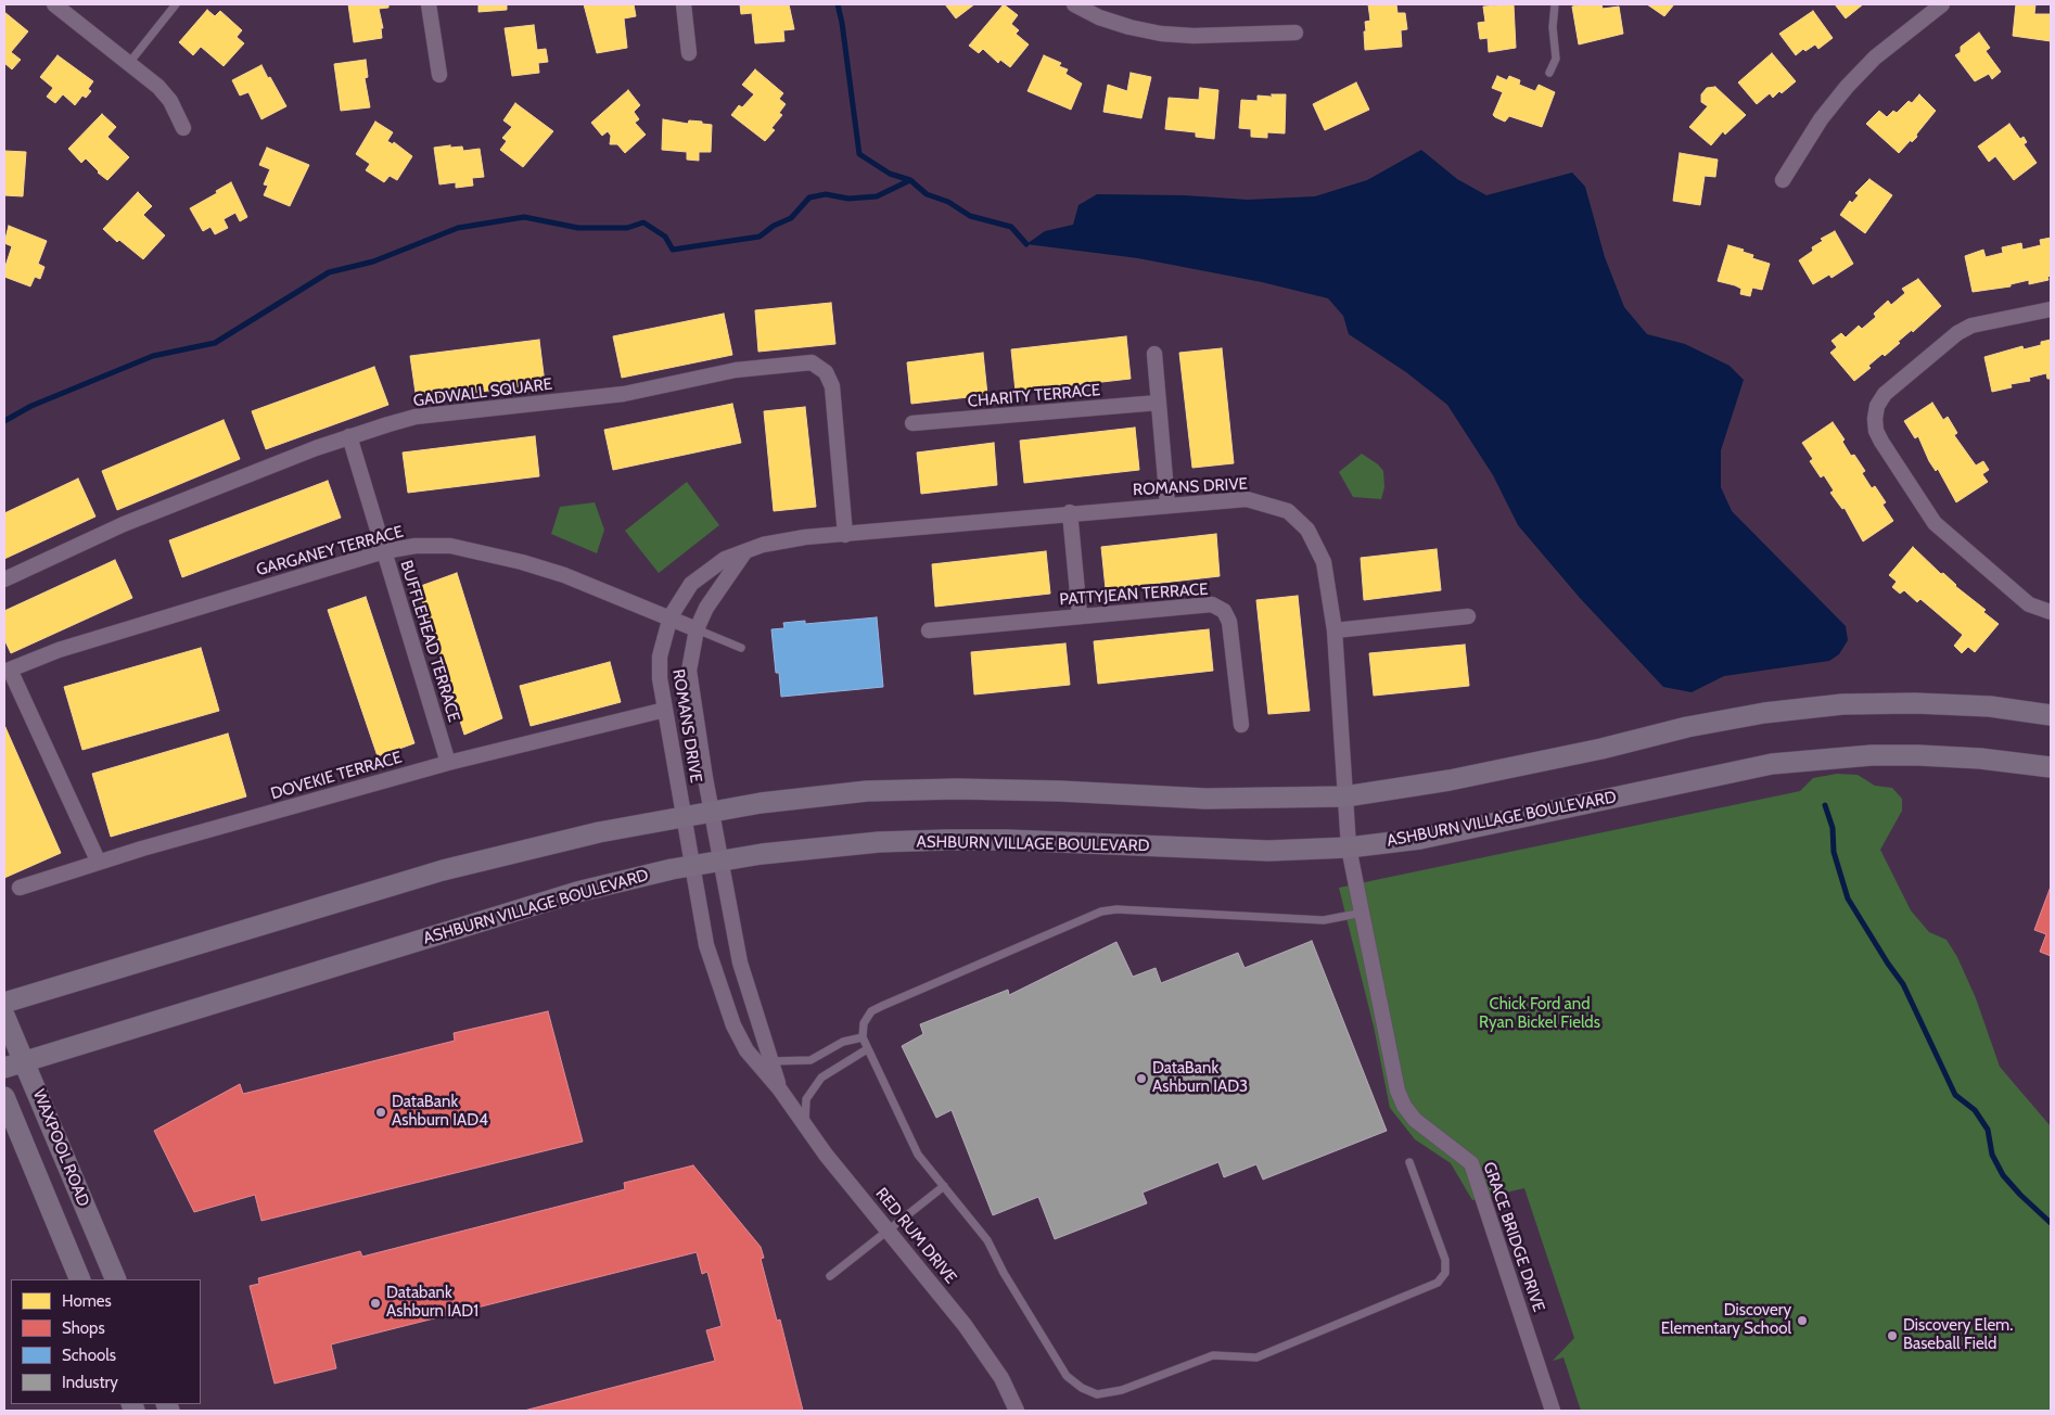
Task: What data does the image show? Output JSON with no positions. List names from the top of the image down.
{
  "streets": {
    "main road": ["ASHBURN VILLAGE BOULEVARD", "WAXPOOL ROAD"],
    "street": [
      "GADWALL SQUARE",
      "CHARITY TERRACE",
      "ROMANS DRIVE",
      "GARGANEY TERRACE",
      "PATTYJEAN TERRACE",
      "BUFFLEHEAD TERRACE",
      "DOVEKIE TERRACE",
      "RED RUM DRIVE",
      "GRACE BRIDGE DRIVE"
    ]
  },
  "crossings": [
    ["GADWALL SQUARE", "ROMANS DRIVE"],
    ["GADWALL SQUARE", "BUFFLEHEAD TERRACE"],
    ["ROMANS DRIVE", "GARGANEY TERRACE"],
    ["ROMANS DRIVE", "DOVEKIE TERRACE"],
    ["ROMANS DRIVE", "ASHBURN VILLAGE BOULEVARD"],
    ["ROMANS DRIVE", "RED RUM DRIVE"],
    ["ROMANS DRIVE", "GRACE BRIDGE DRIVE"],
    ["GARGANEY TERRACE", "BUFFLEHEAD TERRACE"],
    ["BUFFLEHEAD TERRACE", "DOVEKIE TERRACE"],
    ["ASHBURN VILLAGE BOULEVARD", "WAXPOOL ROAD"],
    ["ASHBURN VILLAGE BOULEVARD", "RED RUM DRIVE"],
    ["ASHBURN VILLAGE BOULEVARD", "GRACE BRIDGE DRIVE"]
  ],
  "parks": ["Chick Ford and Ryan Bickel Fields"],
  "places": [
    "DataBank Ashburn IAD3",
    "DataBank Ashburn IAD4",
    "Databank Ashburn IAD1",
    "Discovery Elementary School",
    "Discovery Elem. Baseball Field"
  ],
  "legend": [
    "Homes",
    "Shops",
    "Schools",
    "Industry"
  ]
}
